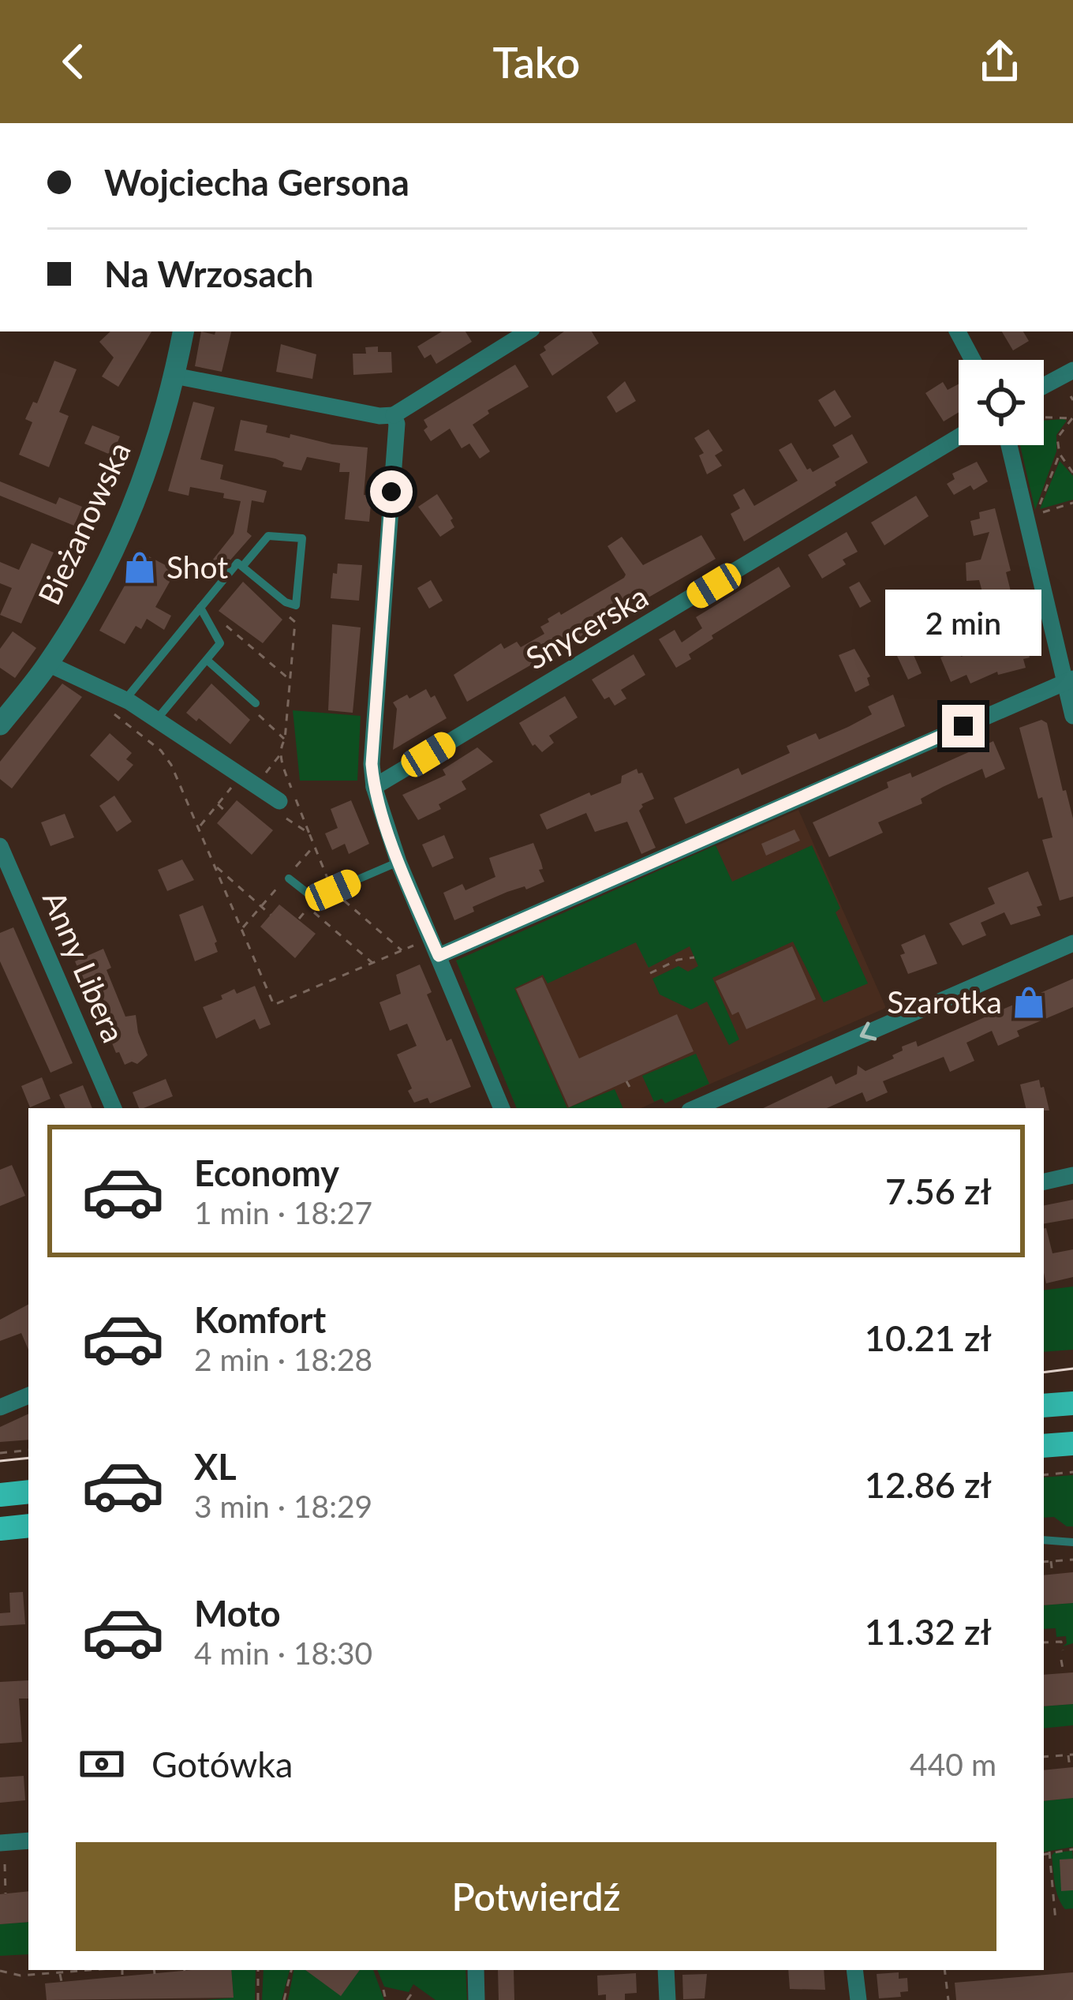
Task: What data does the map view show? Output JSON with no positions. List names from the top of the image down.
{
  "streets": {
    "street": ["Bieżanowska", "Snycerska", "Anny Libera"]
  },
  "places": {
    "shop": ["Shot", "Szarotka"]
  },
  "page": {
    "header": "Tako",
    "banner": ["Wojciecha Gersona", "Na Wrzosach"],
    "bubble": "2 min",
    "list": [
      {
        "name": "Economy",
        "note": "1 min · 18:27",
        "value": "7.56 zł"
      },
      {
        "name": "Komfort",
        "note": "2 min · 18:28",
        "value": "10.21 zł"
      },
      {
        "name": "XL",
        "note": "3 min · 18:29",
        "value": "12.86 zł"
      },
      {
        "name": "Moto",
        "note": "4 min · 18:30",
        "value": "11.32 zł"
      }
    ],
    "pay": ["Gotówka", "440 m"],
    "buttons": "Potwierdź"
  }
}
